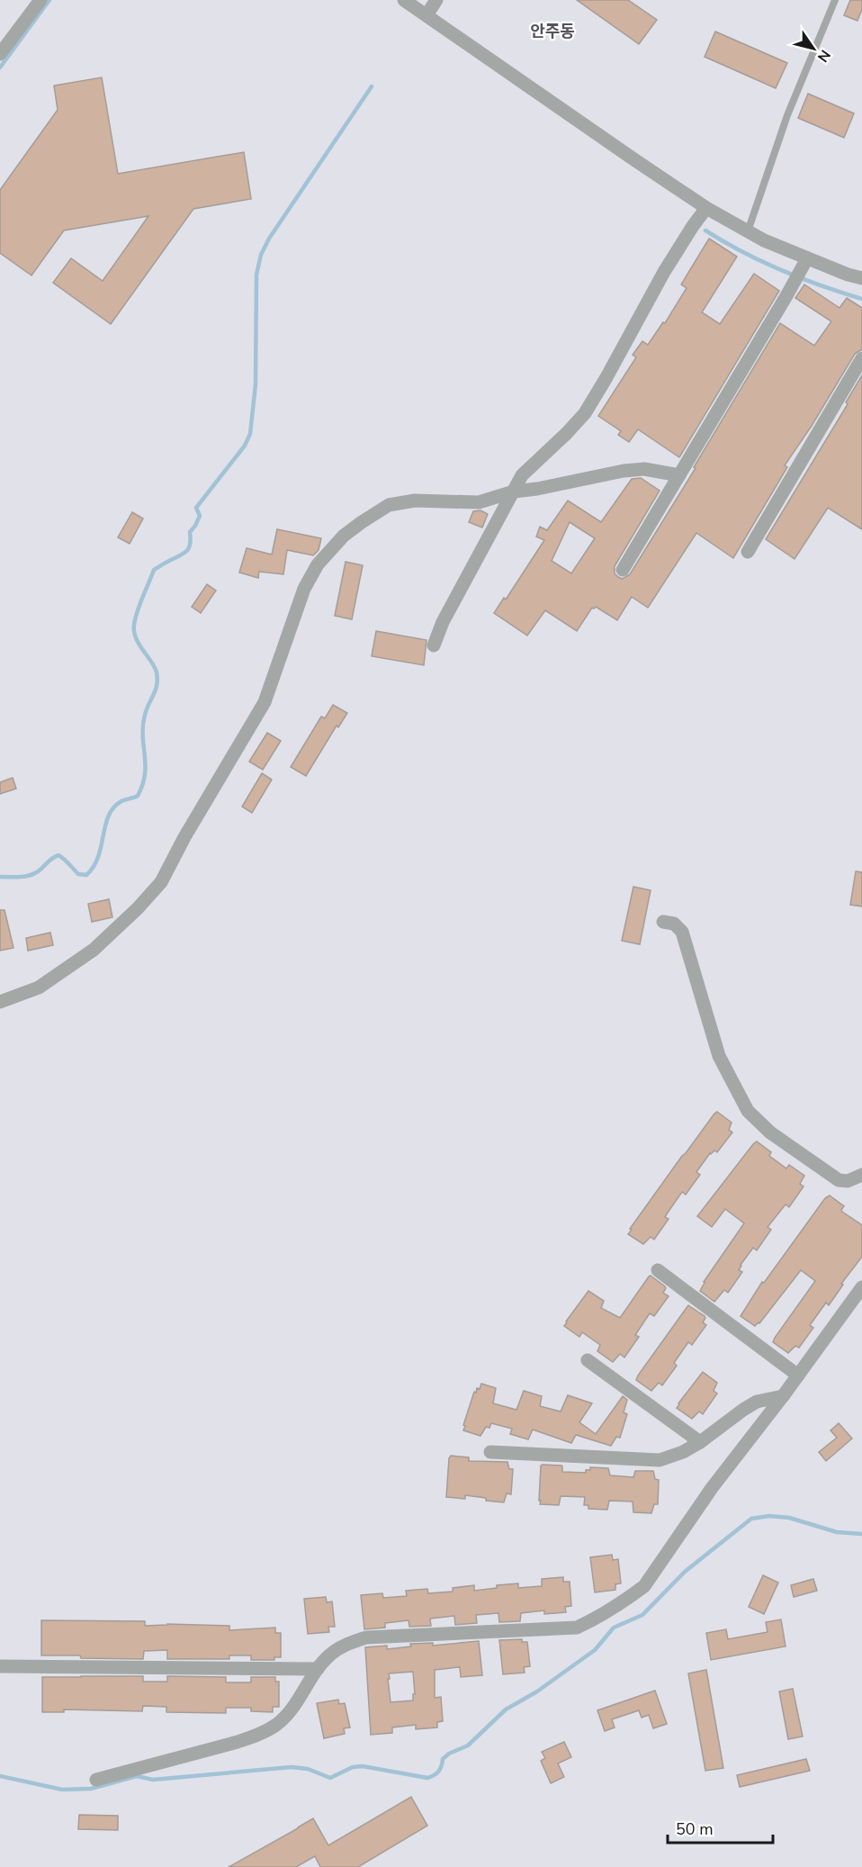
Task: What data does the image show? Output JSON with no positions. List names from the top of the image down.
{
  "districts": ["안주동"],
  "scale_bar": "50 m",
  "north": "bottom right"
}
